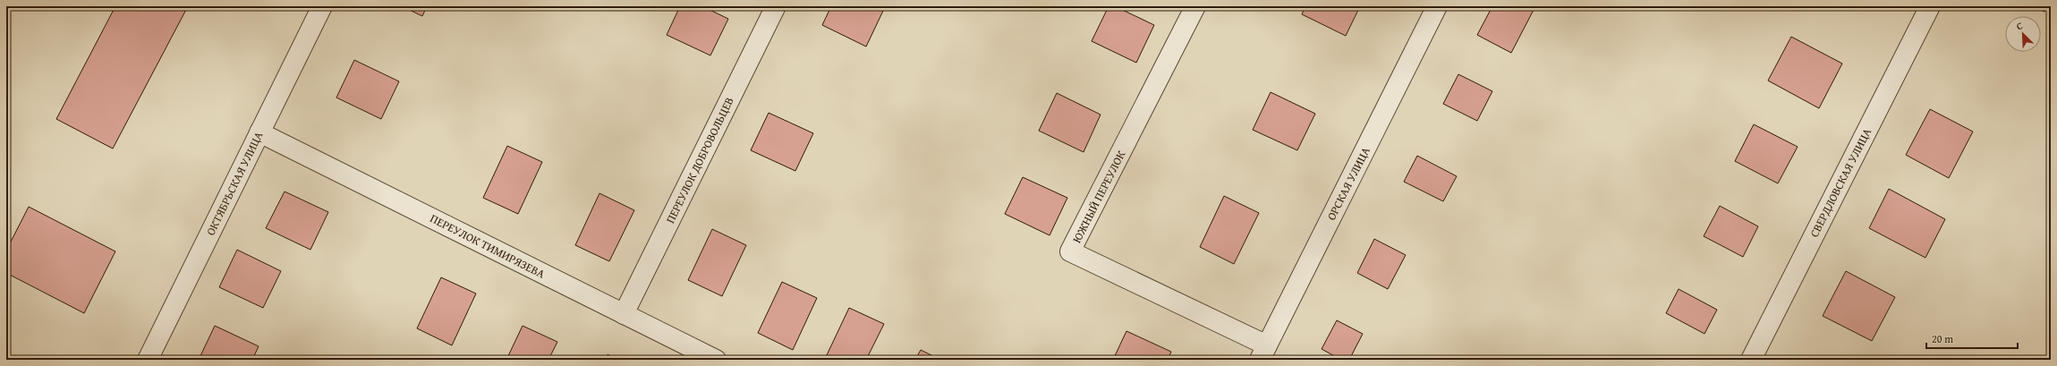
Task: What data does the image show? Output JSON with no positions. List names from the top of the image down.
{
  "streets": {
    "street": [
      "ПЕРЕУЛОК ДОБРОВОЛЬЦЕВ",
      "СВЕРДЛОВСКАЯ УЛИЦА",
      "ОКТЯБРЬСКАЯ УЛИЦА",
      "ОРСКАЯ УЛИЦА",
      "ЮЖНЫЙ ПЕРЕУЛОК",
      "ПЕРЕУЛОК ТИМИРЯЗЕВА"
    ]
  },
  "crossings": [
    ["ПЕРЕУЛОК ДОБРОВОЛЬЦЕВ", "ПЕРЕУЛОК ТИМИРЯЗЕВА"],
    ["ОКТЯБРЬСКАЯ УЛИЦА", "ПЕРЕУЛОК ТИМИРЯЗЕВА"],
    ["ОРСКАЯ УЛИЦА", "ЮЖНЫЙ ПЕРЕУЛОК"]
  ],
  "scale_bar": "20 m",
  "north": "top left"
}
